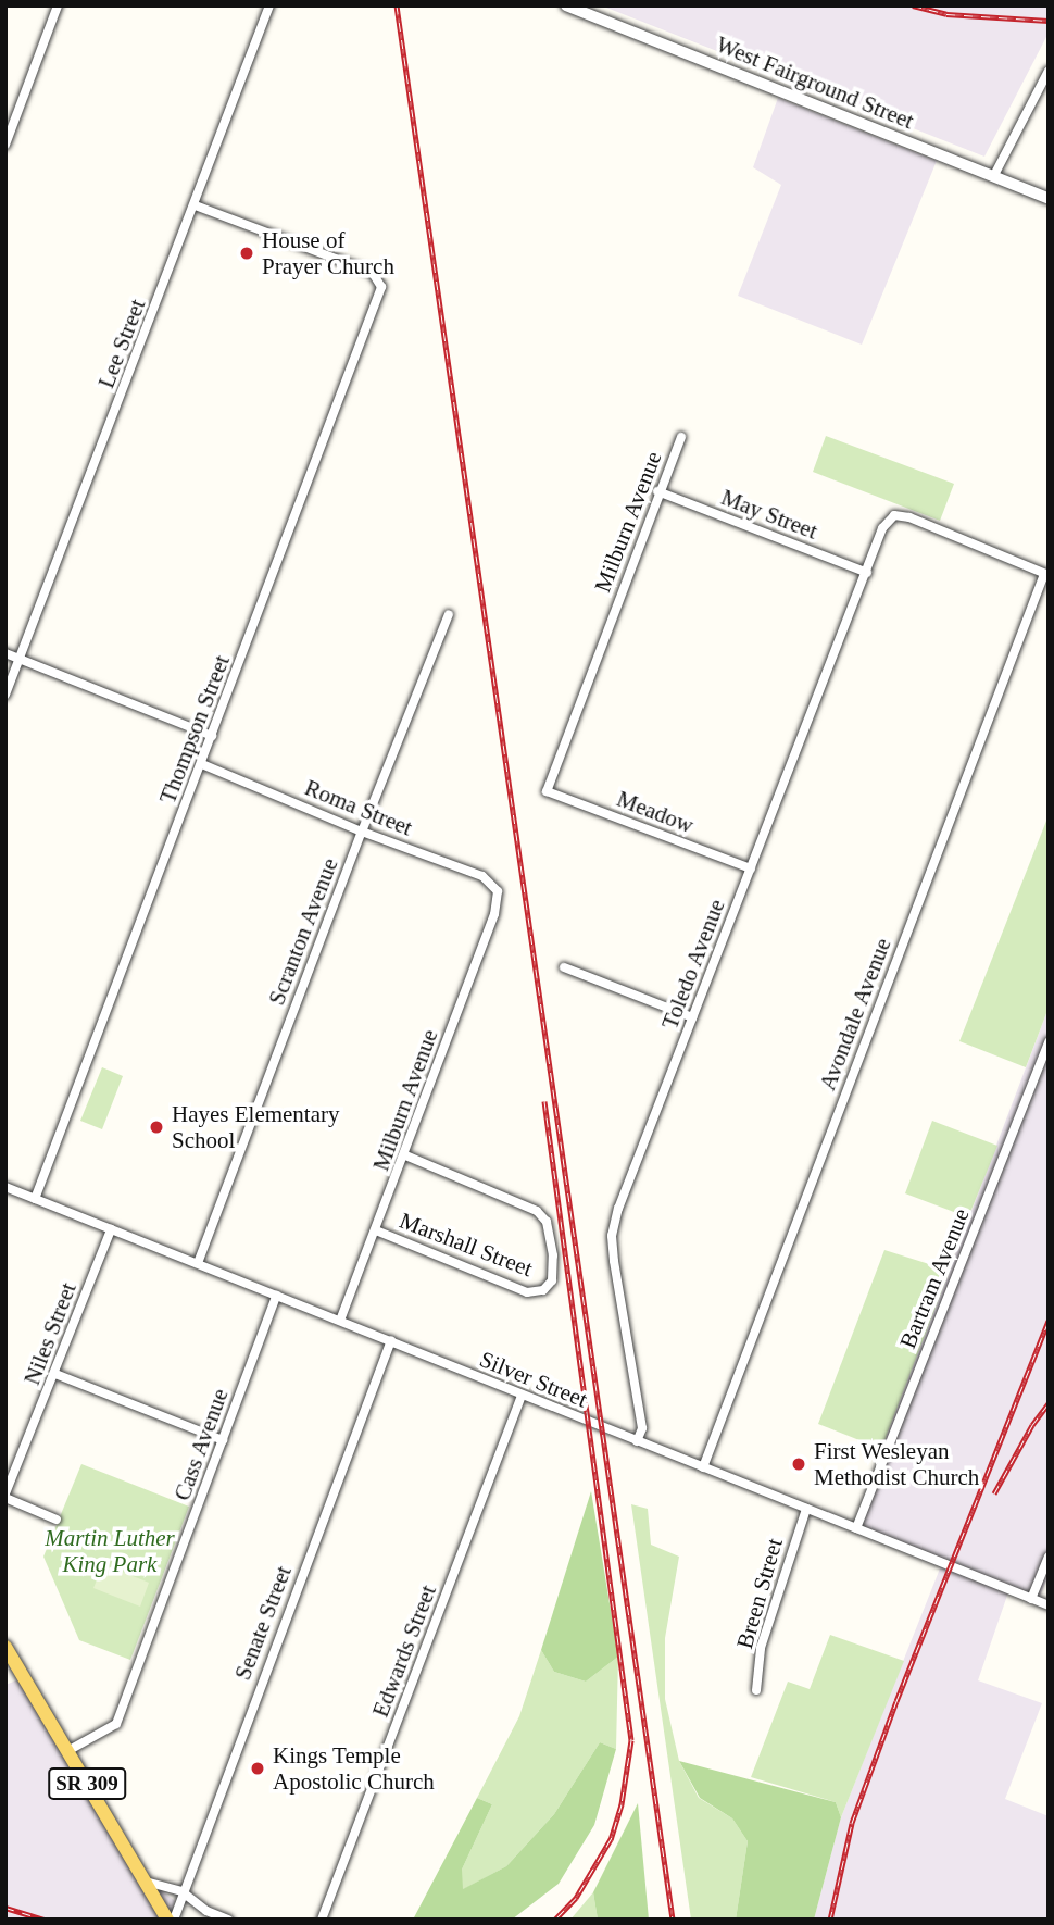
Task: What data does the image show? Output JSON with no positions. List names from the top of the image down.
{
  "streets": {
    "main road": ["SR 309"],
    "street": [
      "West Fairground Street",
      "Lee Street",
      "May Street",
      "Milburn Avenue",
      "Thompson Street",
      "Roma Street",
      "Meadow",
      "Scranton Avenue",
      "Toledo Avenue",
      "Avondale Avenue",
      "Marshall Street",
      "Bartram Avenue",
      "Niles Street",
      "Silver Street",
      "Cass Avenue",
      "Breen Street",
      "Senate Street",
      "Edwards Street"
    ]
  },
  "crossings": [
    ["Lee Street", "Thompson Street"],
    ["May Street", "Milburn Avenue"],
    ["May Street", "Toledo Avenue"],
    ["Milburn Avenue", "Roma Street"],
    ["Milburn Avenue", "Meadow"],
    ["Milburn Avenue", "Marshall Street"],
    ["Milburn Avenue", "Silver Street"],
    ["Thompson Street", "Roma Street"],
    ["Thompson Street", "Silver Street"],
    ["Roma Street", "Scranton Avenue"],
    ["Meadow", "Toledo Avenue"],
    ["Scranton Avenue", "Silver Street"],
    ["Toledo Avenue", "Avondale Avenue"],
    ["Toledo Avenue", "Silver Street"],
    ["Avondale Avenue", "Silver Street"],
    ["Bartram Avenue", "Silver Street"],
    ["Niles Street", "Silver Street"],
    ["Silver Street", "Cass Avenue"],
    ["Silver Street", "Breen Street"],
    ["Silver Street", "Senate Street"],
    ["Silver Street", "Edwards Street"],
    ["Cass Avenue", "SR 309"]
  ],
  "parks": ["Martin Luther King Park"],
  "places": [
    "House of Prayer Church",
    "Hayes Elementary School",
    "First Wesleyan Methodist Church",
    "Kings Temple Apostolic Church"
  ]
}
